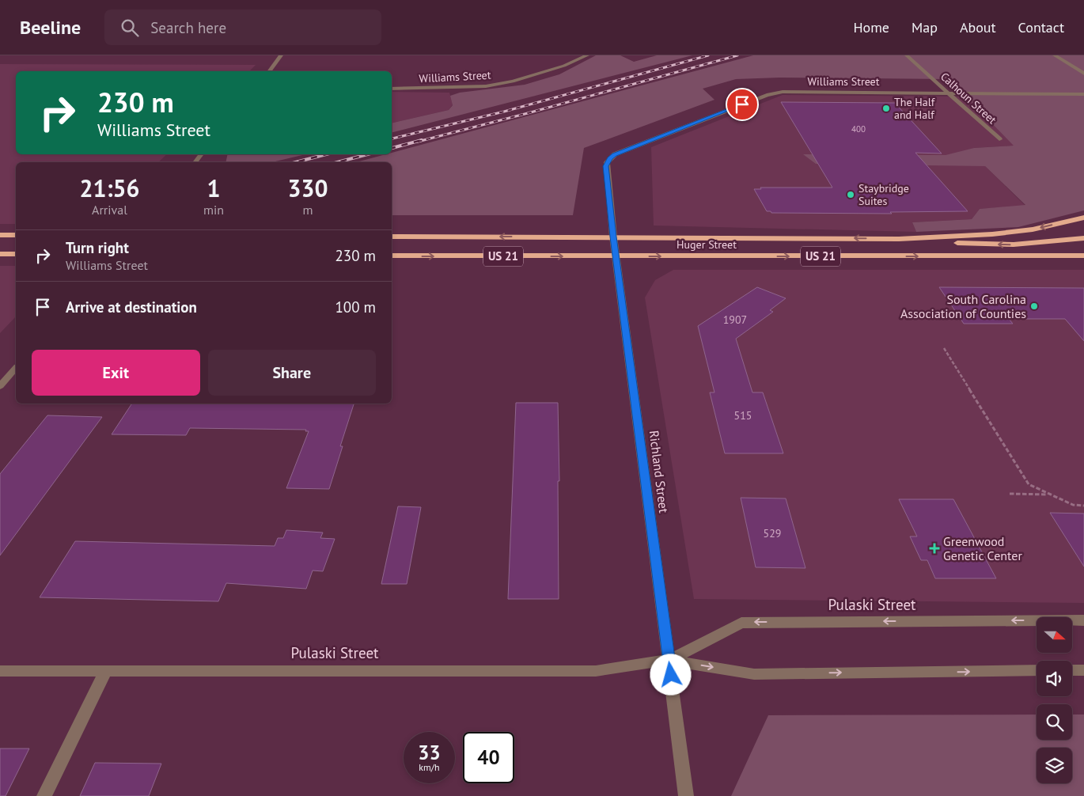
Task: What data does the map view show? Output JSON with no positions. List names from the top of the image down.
{
  "streets": {
    "highway": ["Huger Street", "US 21"],
    "street": [
      "Williams Street",
      "Calhoun Street",
      "Richland Street",
      "Pulaski Street"
    ]
  },
  "crossings": [
    ["Williams Street", "Calhoun Street"],
    ["Williams Street", "Richland Street"],
    ["Huger Street", "US 21"],
    ["Huger Street", "Richland Street"],
    ["Richland Street", "Pulaski Street"]
  ],
  "places": {
    "other": ["The Half and Half", "Staybridge Suites", "South Carolina Association of Counties"],
    "health": ["Greenwood Genetic Center"]
  },
  "house_numbers": [
    "400",
    "1907",
    "515",
    "529"
  ],
  "north": "right",
  "page": {
    "header": "Beeline",
    "search": "Search here",
    "nav": [
      "Home",
      "Map",
      "About",
      "Contact"
    ],
    "turn": ["230 m", "Williams Street"],
    "eta": [
      "21:56",
      "Arrival",
      "1",
      "min",
      "330",
      "m"
    ],
    "list": [
      {
        "name": "Turn right",
        "note": "Williams Street",
        "value": "230 m"
      },
      {
        "name": "Arrive at destination",
        "value": "100 m"
      }
    ],
    "buttons": ["Exit", "Share"],
    "speed": "33 km/h",
    "limit": "40"
  }
}
